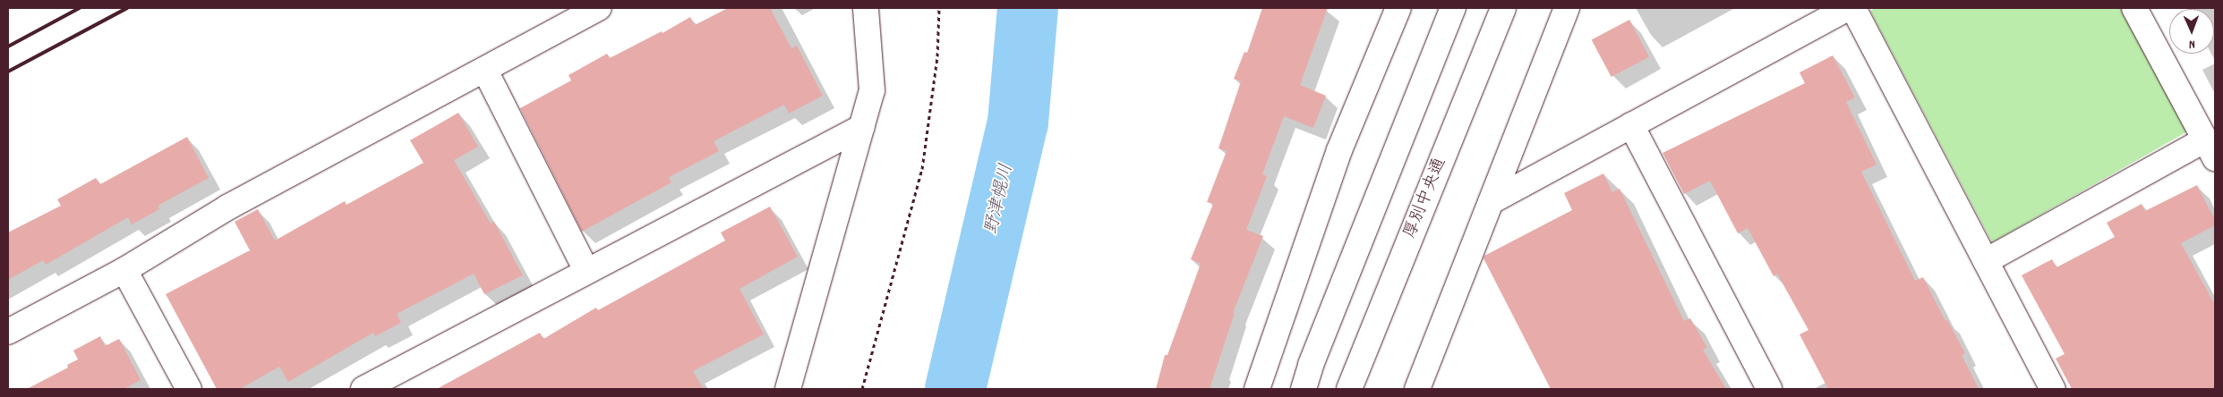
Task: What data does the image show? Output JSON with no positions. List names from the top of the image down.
{
  "streets": {
    "street": ["厚別中央通"]
  },
  "water": ["野津幌川"],
  "north": "bottom"
}
